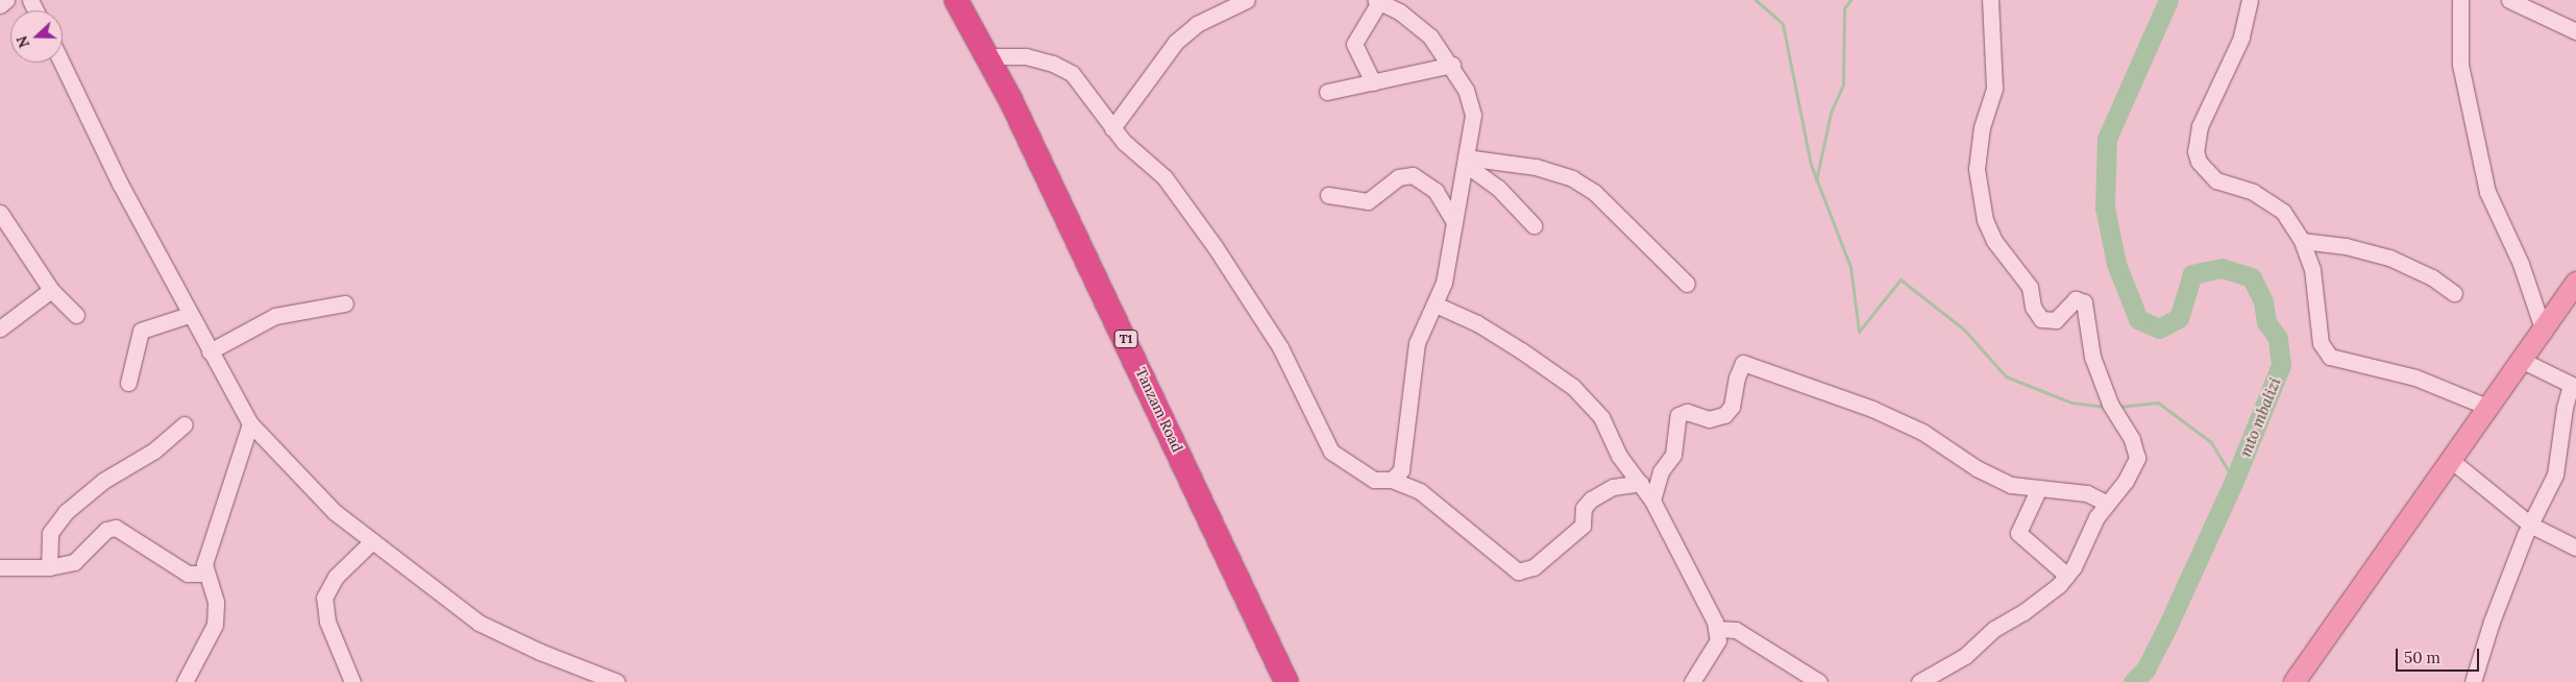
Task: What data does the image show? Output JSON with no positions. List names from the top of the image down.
{
  "streets": {
    "highway": ["T1", "Tanzam Road"]
  },
  "water": ["mto mbalizi"],
  "scale_bar": "50 m",
  "north": "left"
}
